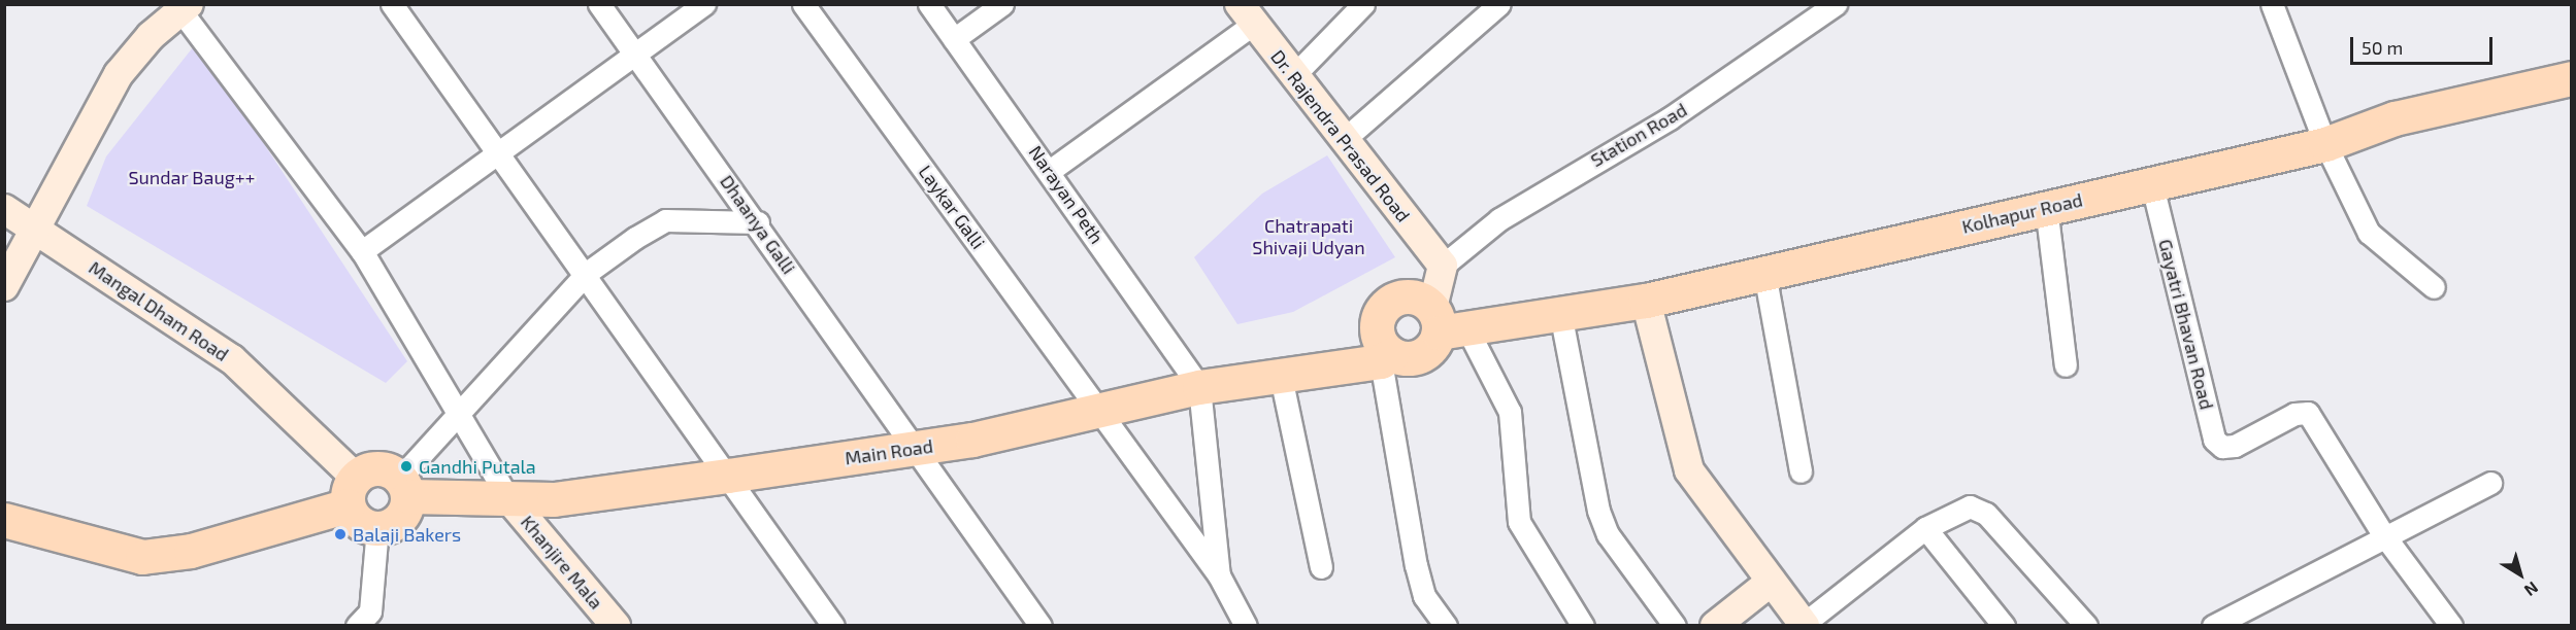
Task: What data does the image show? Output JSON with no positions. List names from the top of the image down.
{
  "streets": {
    "main road": [
      "Dr. Rajendra Prasad Road",
      "Kolhapur Road",
      "Mangal Dham Road",
      "Main Road",
      "Khanjire Mala"
    ],
    "street": [
      "Station Road",
      "Narayan Peth",
      "Laykar Galli",
      "Dhaanya Galli",
      "Gayatri Bhavan Road"
    ]
  },
  "crossings": [
    ["Station Road", "Dr. Rajendra Prasad Road"],
    ["Narayan Peth", "Main Road"],
    ["Laykar Galli", "Main Road"],
    ["Kolhapur Road", "Gayatri Bhavan Road"],
    ["Kolhapur Road", "Main Road"],
    ["Dhaanya Galli", "Main Road"],
    ["Mangal Dham Road", "Main Road"],
    ["Main Road", "Khanjire Mala"]
  ],
  "parks": ["Sundar Baug++", "Chatrapati Shivaji Udyan"],
  "places": ["Gandhi Putala", "Balaji Bakers"],
  "scale_bar": "50 m",
  "north": "bottom right"
}
